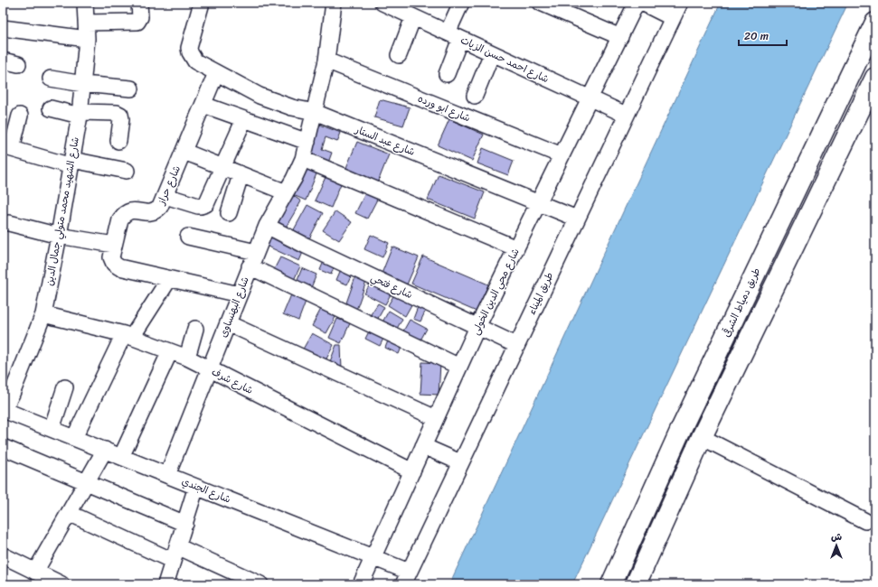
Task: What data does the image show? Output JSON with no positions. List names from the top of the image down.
{
  "streets": {
    "highway": ["طريق دمياط الشرقى"],
    "street": [
      "شارع احمد حسن الزيات",
      "شارع ابو ورده",
      "شارع عبد الستار",
      "شارع حراز",
      "شارع الشهيد محمد متولي جمال الدين",
      "شارع فتحي",
      "شارع محي الدين الخولى",
      "طريق الميناء",
      "شارع البهنساوى",
      "شارع شرف",
      "شارع الجندي"
    ]
  },
  "crossings": [
    ["شارع احمد حسن الزيات", "شارع محي الدين الخولى"],
    ["شارع احمد حسن الزيات", "طريق الميناء"],
    ["شارع ابو ورده", "شارع محي الدين الخولى"],
    ["شارع ابو ورده", "شارع البهنساوى"],
    ["شارع عبد الستار", "شارع حراز"],
    ["شارع عبد الستار", "شارع محي الدين الخولى"],
    ["شارع عبد الستار", "طريق الميناء"],
    ["شارع عبد الستار", "شارع البهنساوى"],
    ["شارع الشهيد محمد متولي جمال الدين", "شارع شرف"],
    ["شارع الشهيد محمد متولي جمال الدين", "شارع الجندي"],
    ["شارع فتحي", "شارع محي الدين الخولى"],
    ["شارع فتحي", "طريق الميناء"],
    ["شارع فتحي", "شارع البهنساوى"],
    ["شارع محي الدين الخولى", "شارع شرف"],
    ["شارع محي الدين الخولى", "شارع الجندي"],
    ["طريق الميناء", "شارع الجندي"],
    ["شارع البهنساوى", "شارع شرف"],
    ["شارع البهنساوى", "شارع الجندي"]
  ],
  "scale_bar": "20 m",
  "north": "top"
}
